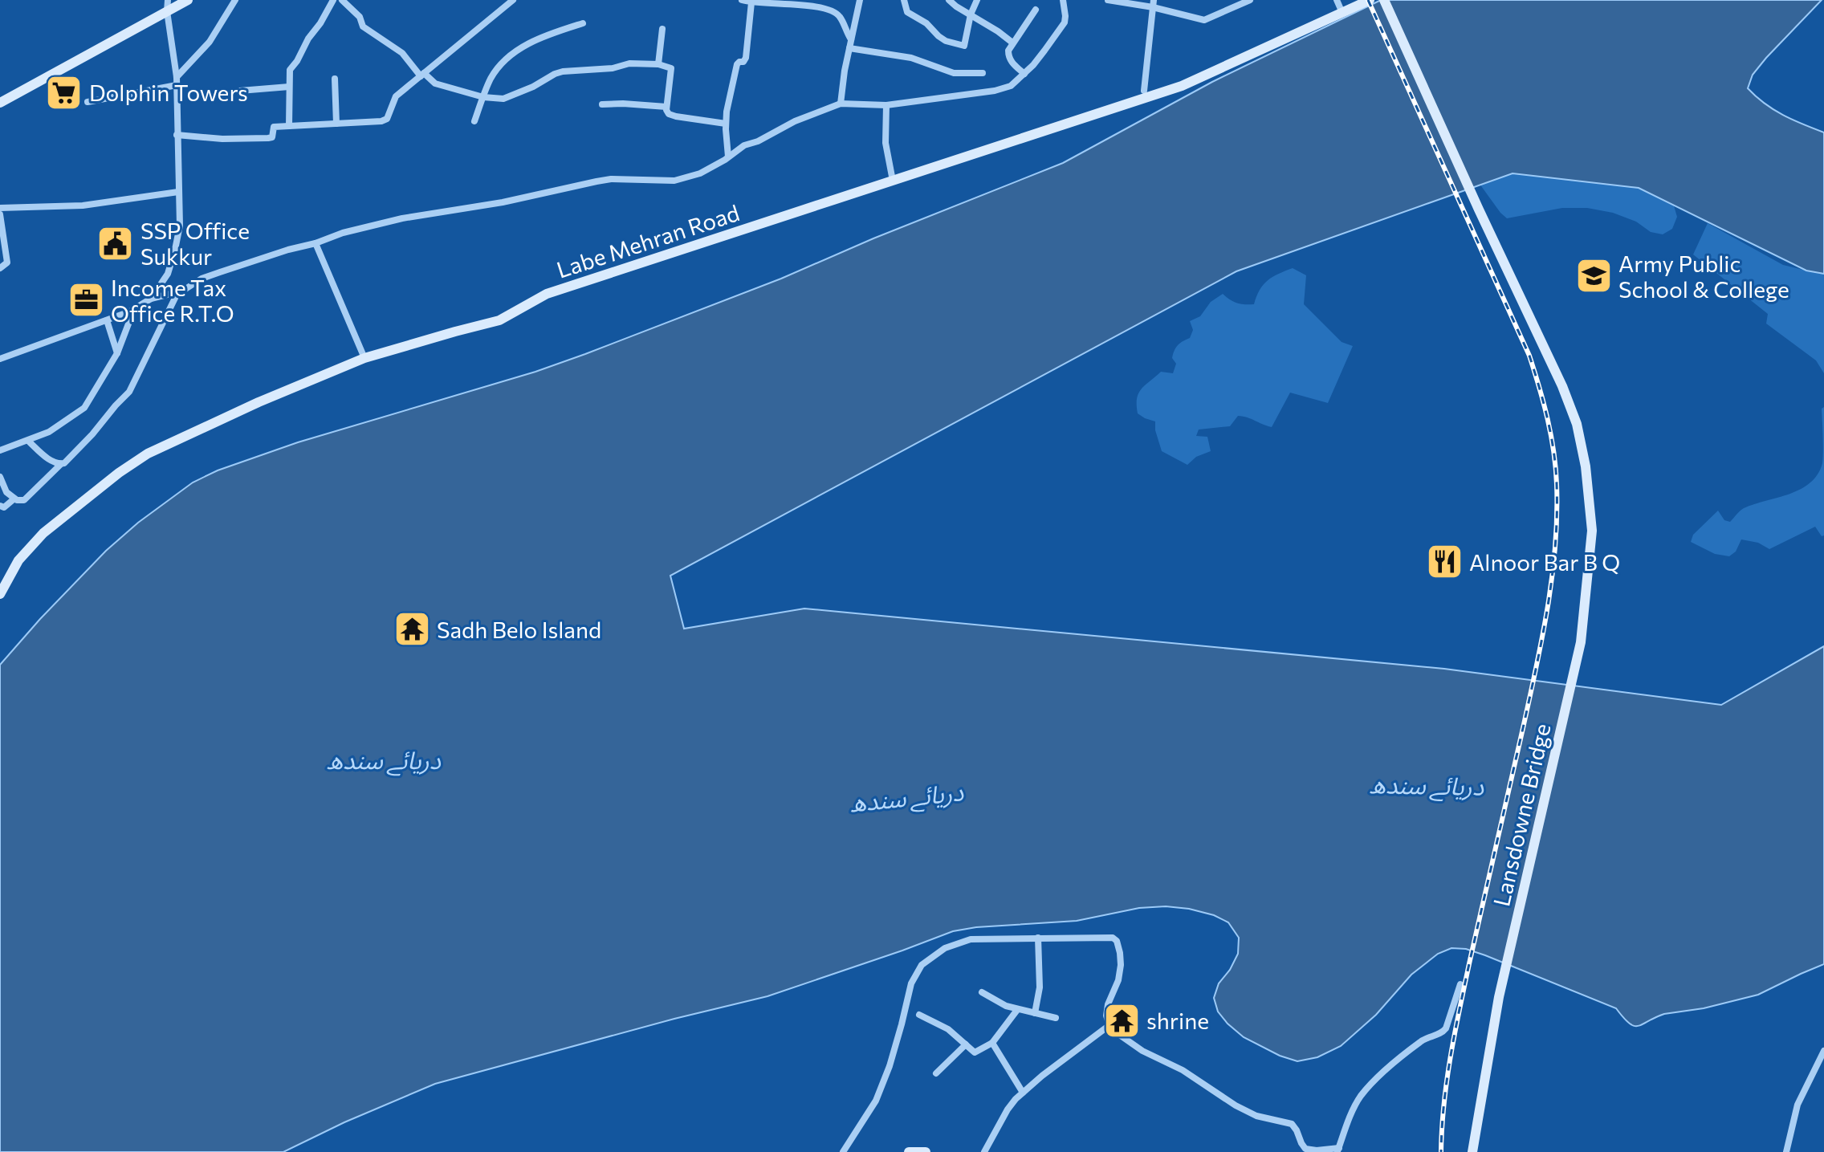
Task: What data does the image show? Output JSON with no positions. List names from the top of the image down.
{
  "streets": {
    "street": ["Labe Mehran Road", "Lansdowne Bridge"]
  },
  "water": ["دریائے سندھ"],
  "places": {
    "supermarket": ["Dolphin Towers"],
    "public building": ["SSP Office Sukkur"],
    "school or university": ["Army Public School & College"],
    "office": ["Income Tax Office R.T.O"],
    "restaurant": ["Alnoor Bar B Q"],
    "temple": ["Sadh Belo Island", "shrine"]
  }
}
